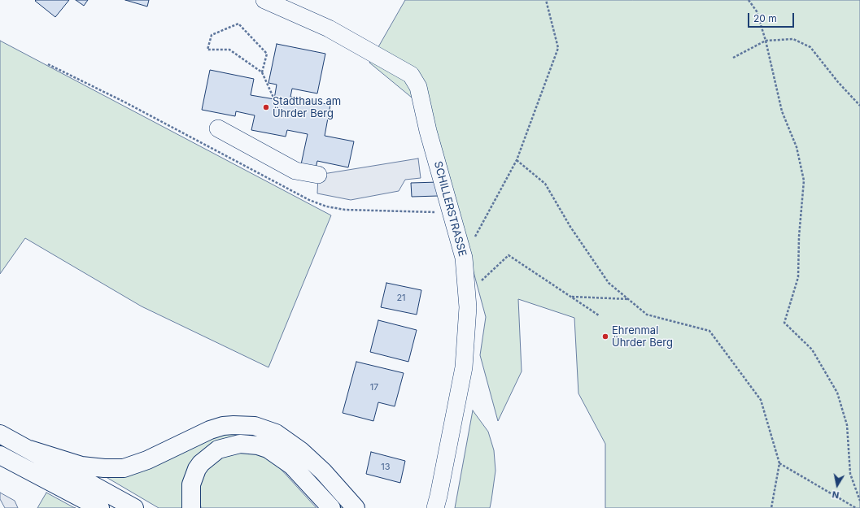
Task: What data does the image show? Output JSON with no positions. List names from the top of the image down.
{
  "streets": {
    "street": ["SCHILLERSTRASSE"]
  },
  "places": ["Stadthaus am Ührder Berg", "Ehrenmal Ührder Berg"],
  "house_numbers": ["21", "17", "13"],
  "scale_bar": "20 m",
  "north": "bottom"
}
